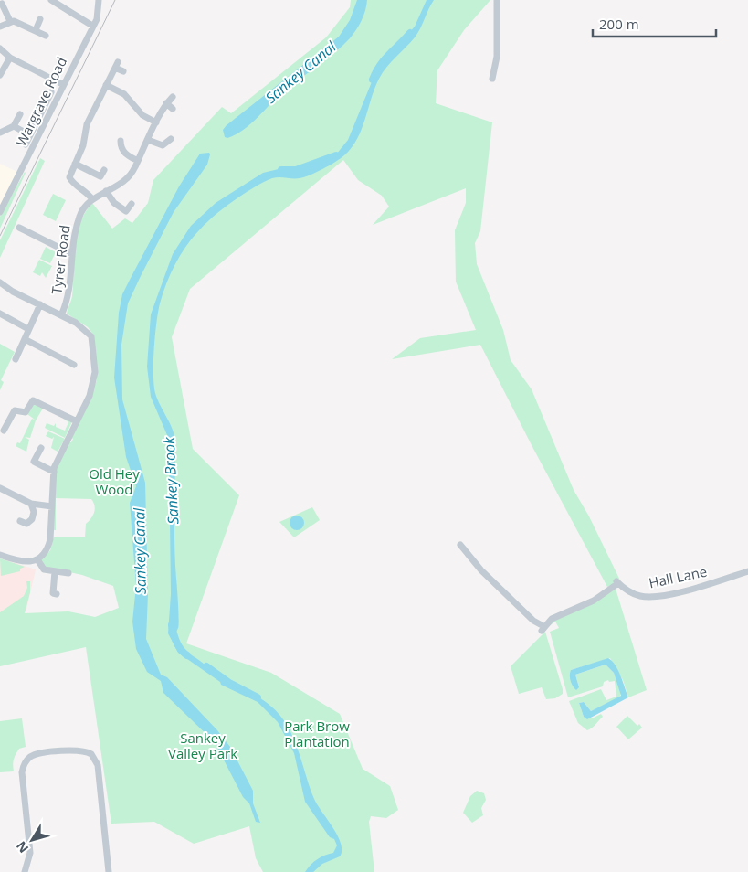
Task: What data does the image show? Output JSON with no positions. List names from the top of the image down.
{
  "streets": {
    "street": ["Wargrave Road", "Tyrer Road", "Hall Lane"]
  },
  "water": ["Sankey Canal", "Sankey Brook"],
  "parks": ["Old Hey Wood", "Park Brow Plantation", "Sankey Valley Park"],
  "scale_bar": "200 m",
  "north": "bottom left"
}
